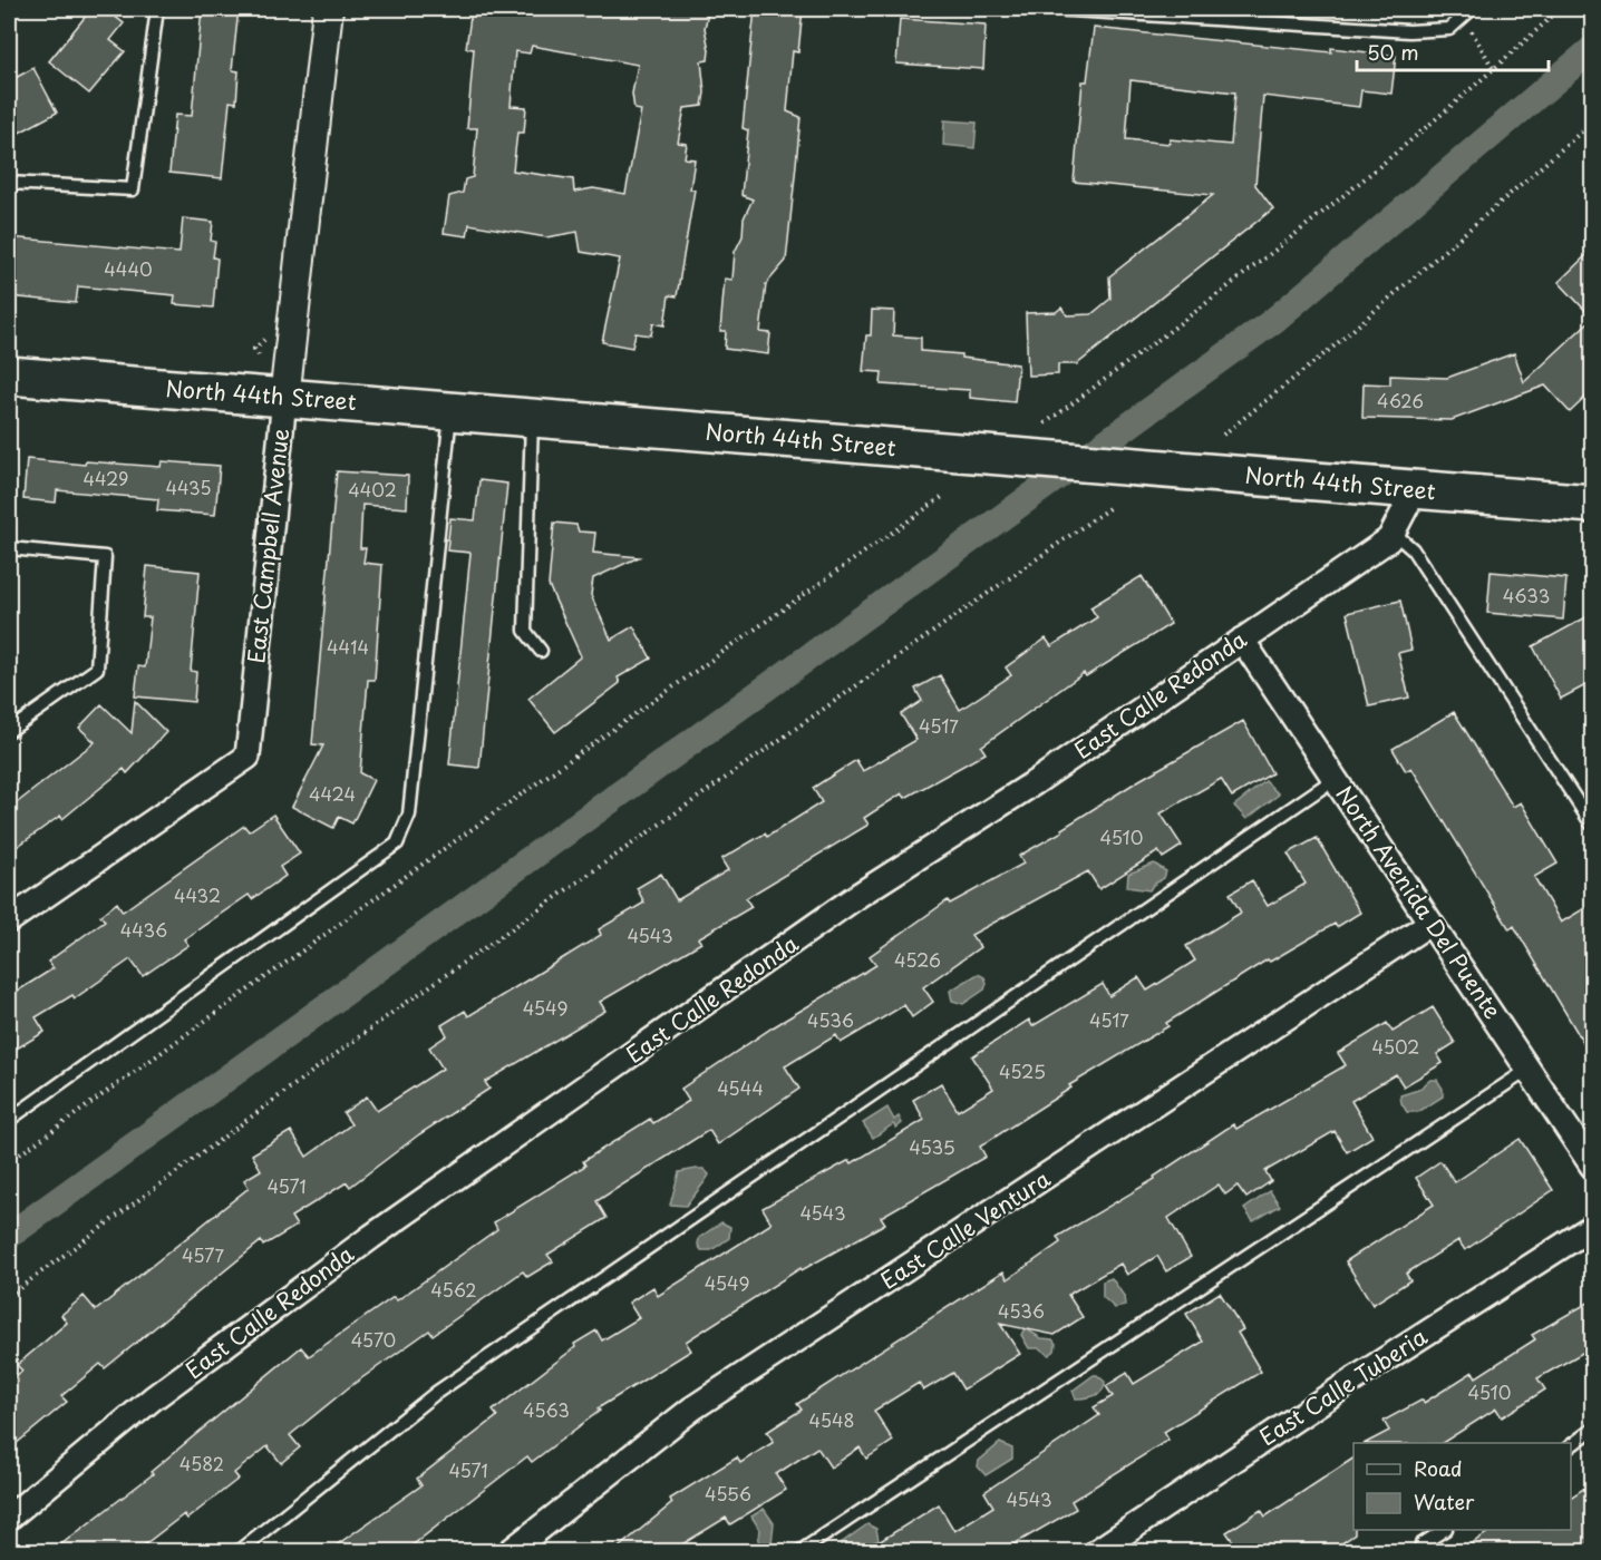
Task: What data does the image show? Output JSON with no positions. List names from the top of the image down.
{
  "streets": {
    "main road": ["North 44th Street"],
    "street": [
      "East Campbell Avenue",
      "East Calle Redonda",
      "North Avenida Del Puente",
      "East Calle Ventura",
      "East Calle Tuberia"
    ]
  },
  "crossings": [
    ["North 44th Street", "East Campbell Avenue"],
    ["North 44th Street", "East Calle Redonda"],
    ["East Calle Redonda", "North Avenida Del Puente"],
    ["North Avenida Del Puente", "East Calle Ventura"]
  ],
  "house_numbers": [
    "4440",
    "4626",
    "4429",
    "4435",
    "4402",
    "4633",
    "4414",
    "4517",
    "4424",
    "4510",
    "4432",
    "4436",
    "4543",
    "4526",
    "4549",
    "4536",
    "4517",
    "4502",
    "4525",
    "4544",
    "4535",
    "4571",
    "4543",
    "4577",
    "4549",
    "4562",
    "4536",
    "4570",
    "4510",
    "4563",
    "4548",
    "4582",
    "4571",
    "4556",
    "4543"
  ],
  "legend": ["Road", "Water"],
  "scale_bar": "50 m"
}
